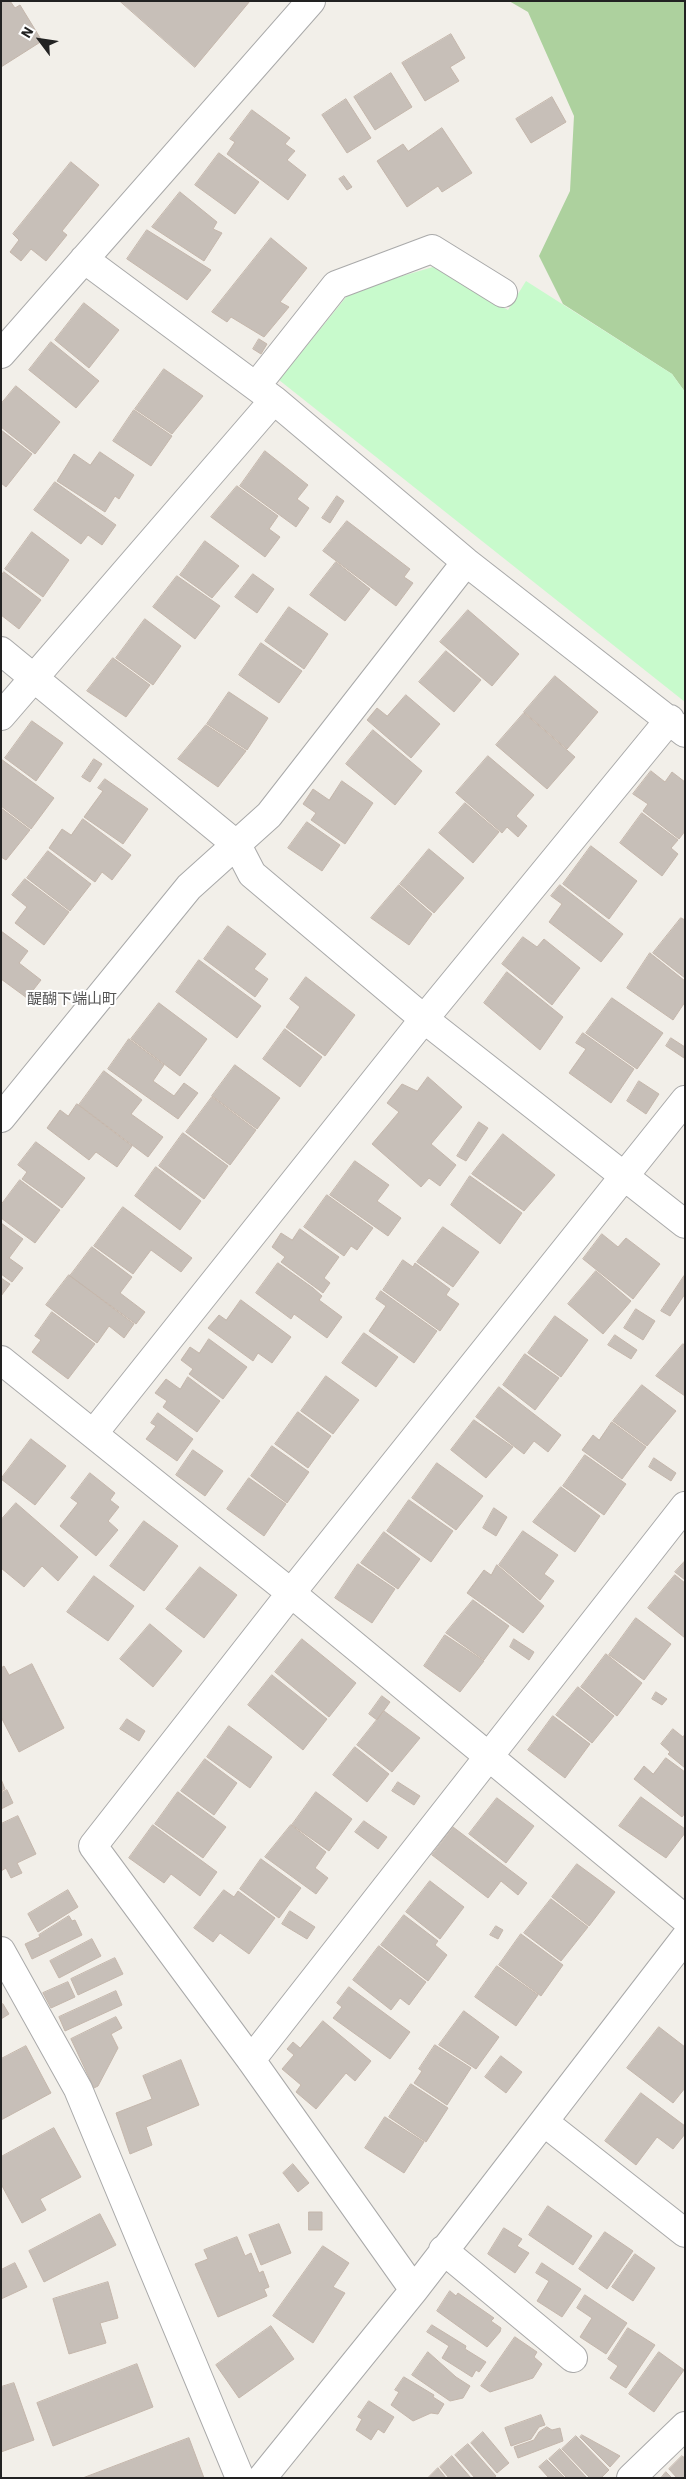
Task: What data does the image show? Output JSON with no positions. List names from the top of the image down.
{
  "districts": ["醍醐下端山町"],
  "north": "top left"
}
